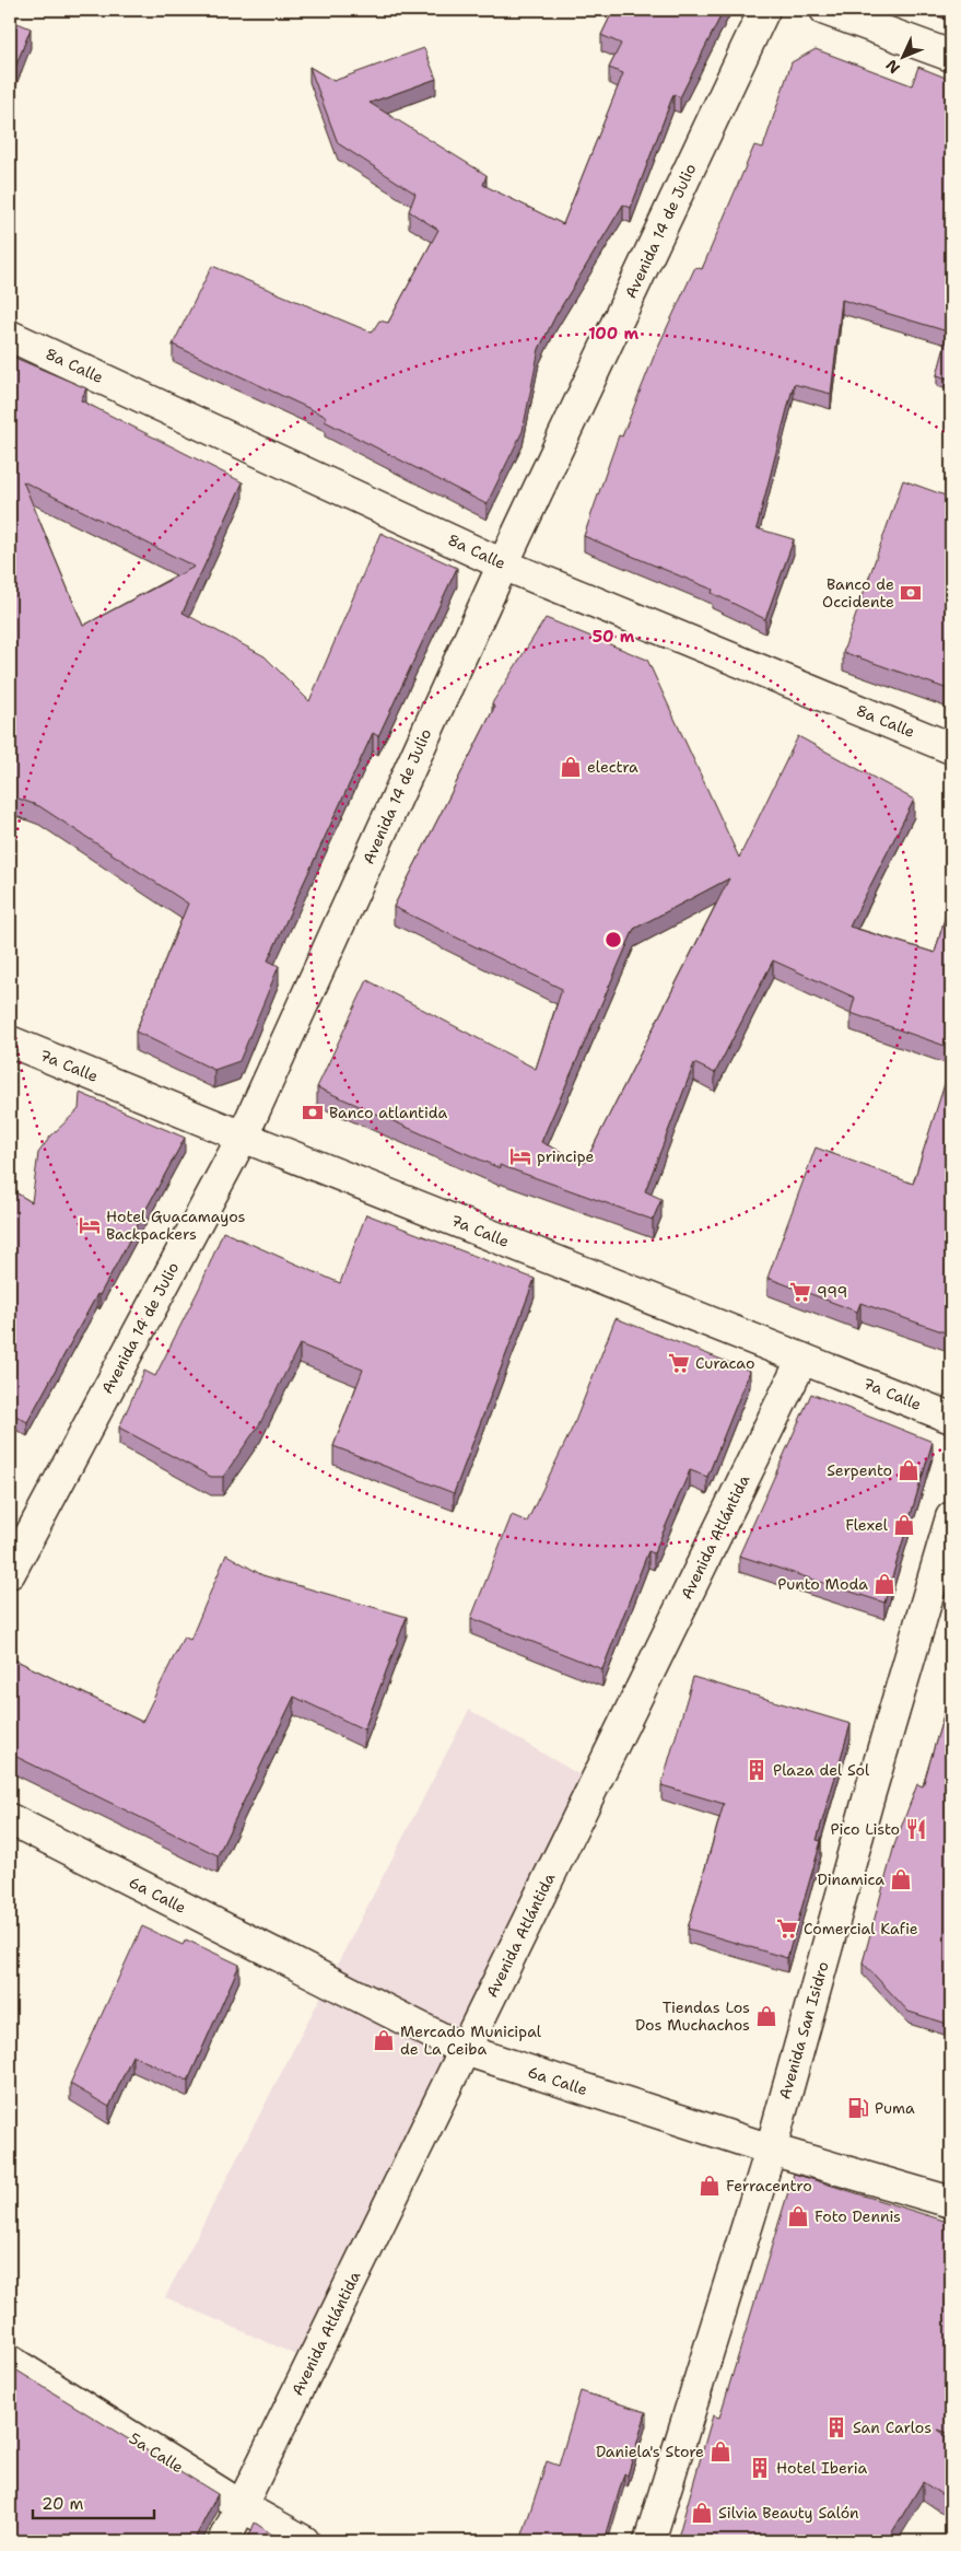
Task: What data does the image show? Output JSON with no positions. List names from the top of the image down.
{
  "streets": {
    "street": [
      "Avenida 14 de Julio",
      "8a Calle",
      "7a Calle",
      "Avenida Atlántida",
      "6a Calle",
      "Avenida San Isidro",
      "5a Calle"
    ]
  },
  "crossings": [
    ["Avenida 14 de Julio", "8a Calle"],
    ["Avenida 14 de Julio", "7a Calle"],
    ["7a Calle", "Avenida Atlántida"],
    ["Avenida Atlántida", "6a Calle"],
    ["Avenida Atlántida", "5a Calle"],
    ["6a Calle", "Avenida San Isidro"]
  ],
  "places": {
    "bank": ["Banco de Occidente", "Banco atlantida"],
    "shop": [
      "electra",
      "Serpento",
      "Flexel",
      "Punto Moda",
      "Dinamica",
      "Tiendas Los Dos Muchachos",
      "Mercado Municipal de La Ceiba",
      "Ferracentro",
      "Foto Dennis",
      "Daniela's Store",
      "Silvia Beauty Salón"
    ],
    "hotel": ["principe", "Hotel Guacamayos Backpackers"],
    "supermarket": ["999", "Curacao", "Comercial Kafie"],
    "building": ["Plaza del Sol", "San Carlos", "Hotel Iberia"],
    "restaurant": ["Pico Listo"],
    "fuel station": ["Puma"]
  },
  "scale_bar": "20 m",
  "north": "bottom left",
  "rings": ["100 m", "50 m"]
}
